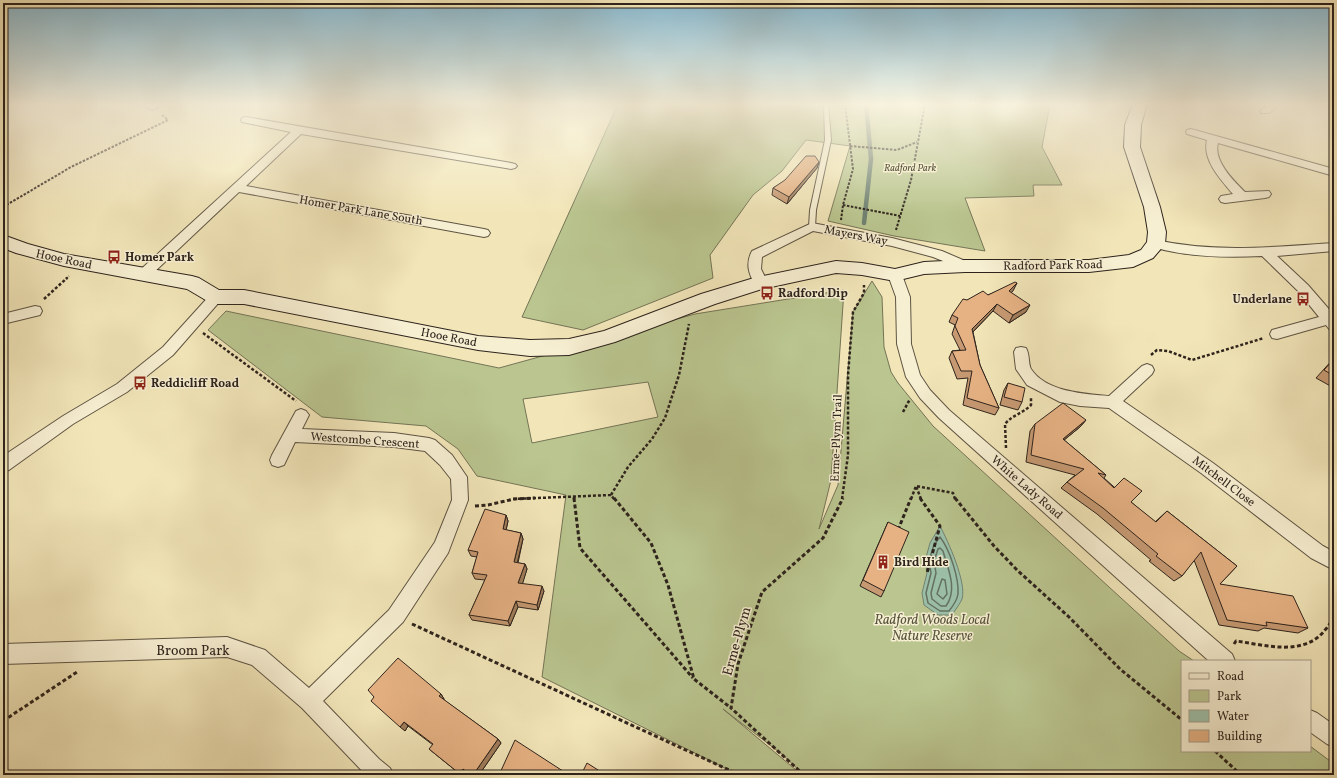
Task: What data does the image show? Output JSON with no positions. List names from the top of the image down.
{
  "streets": {
    "street": [
      "Homer Park Lane South",
      "Mayers Way",
      "Hooe Road",
      "Radford Park Road",
      "Westcombe Crescent",
      "Mitchell Close",
      "White Lady Road",
      "Broom Park"
    ],
    "path": ["Erme-Plym Trail", "Erme-Plym"]
  },
  "crossings": [
    ["Mayers Way", "Hooe Road"],
    ["Mayers Way", "Radford Park Road"],
    ["Hooe Road", "Radford Park Road"],
    ["Hooe Road", "White Lady Road"],
    ["Radford Park Road", "White Lady Road"],
    ["Erme-Plym Trail", "Erme-Plym"],
    ["Westcombe Crescent", "Broom Park"]
  ],
  "parks": ["Radford Park", "Radford Woods Local Nature Reserve"],
  "places": {
    "bus stop": [
      "Homer Park",
      "Radford Dip",
      "Underlane",
      "Reddicliff Road"
    ],
    "building": ["Bird Hide"]
  },
  "legend": [
    "Road",
    "Park",
    "Water",
    "Building"
  ]
}
